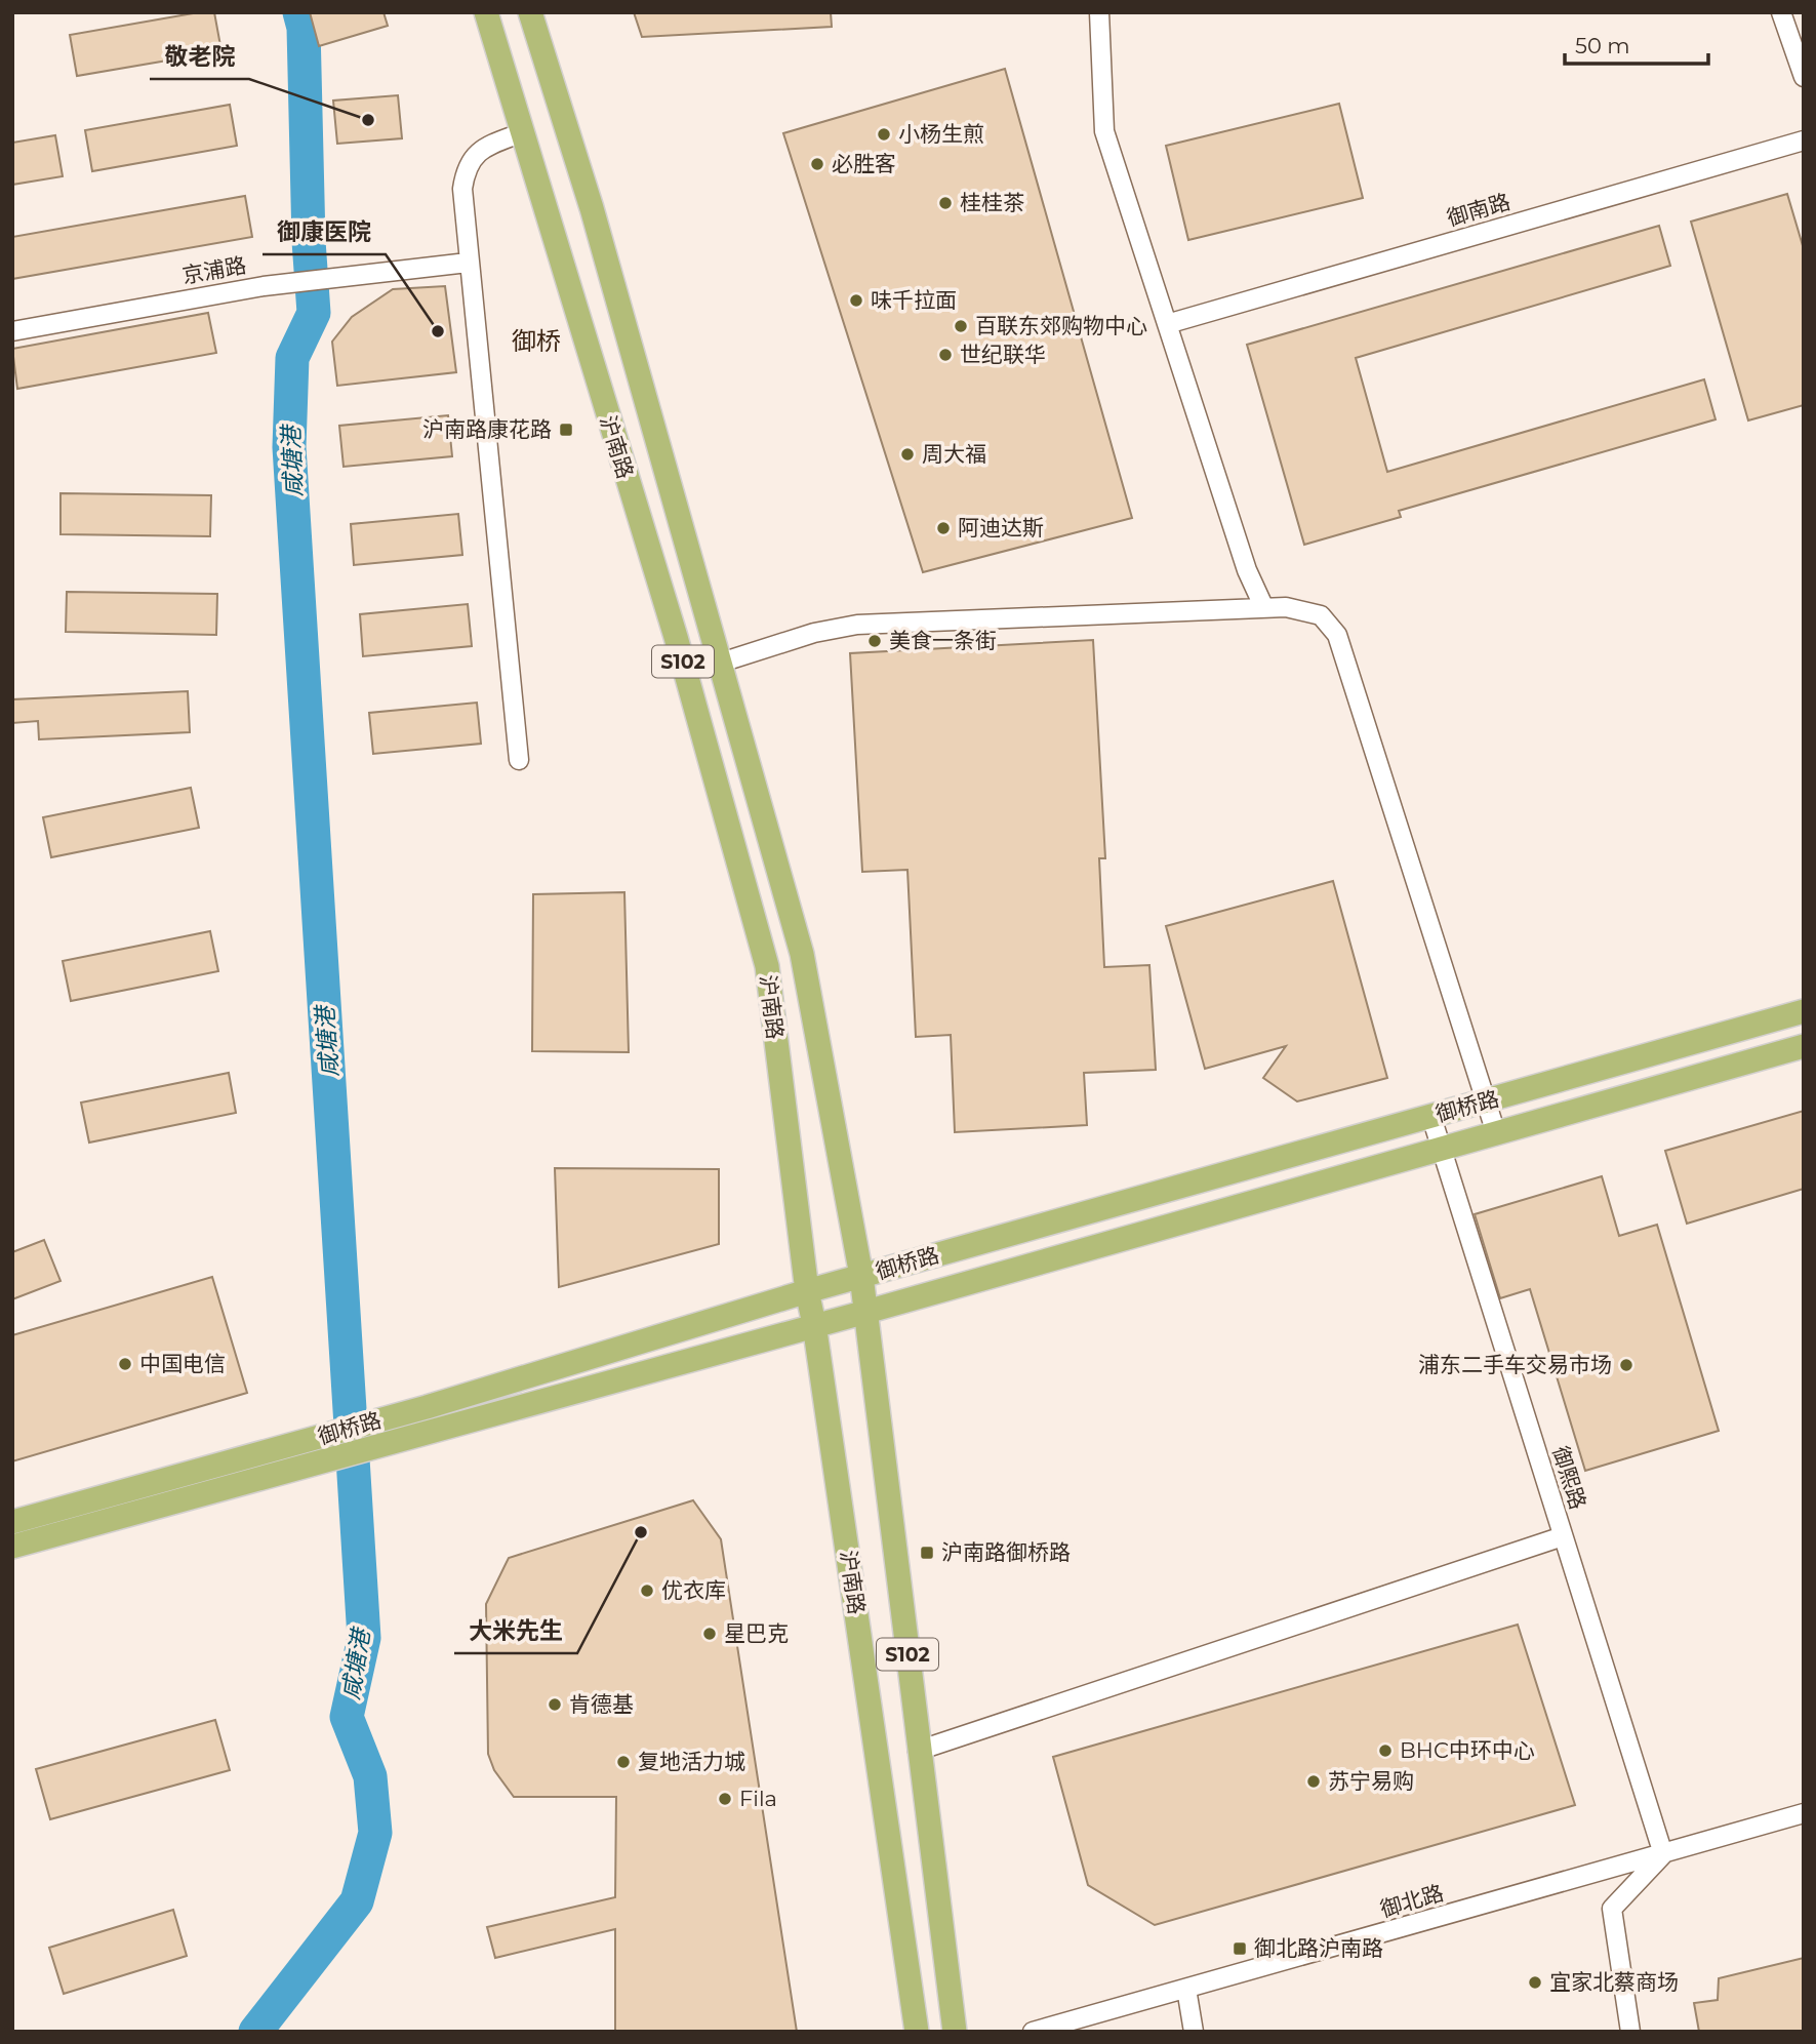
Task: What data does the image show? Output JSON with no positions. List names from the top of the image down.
{
  "streets": {
    "main road": ["沪南路", "S102", "御桥路"],
    "street": [
      "御南路",
      "京浦路",
      "御熙路",
      "御北路"
    ]
  },
  "crossings": [
    ["沪南路", "御桥路"],
    ["御桥路", "御熙路"],
    ["御熙路", "御北路"]
  ],
  "districts": ["御桥"],
  "water": ["咸塘港"],
  "places": {
    "other": [
      "敬老院",
      "小杨生煎",
      "必胜客",
      "桂桂茶",
      "味千拉面",
      "百联东郊购物中心",
      "御康医院",
      "世纪联华",
      "周大福",
      "阿迪达斯",
      "美食一条街",
      "中国电信",
      "浦东二手车交易市场",
      "大米先生",
      "优衣库",
      "星巴克",
      "肯德基",
      "BHC中环中心",
      "复地活力城",
      "苏宁易购",
      "Fila",
      "宜家北蔡商场"
    ],
    "transit": ["沪南路康花路", "沪南路御桥路", "御北路沪南路"]
  },
  "scale_bar": "50 m"
}
